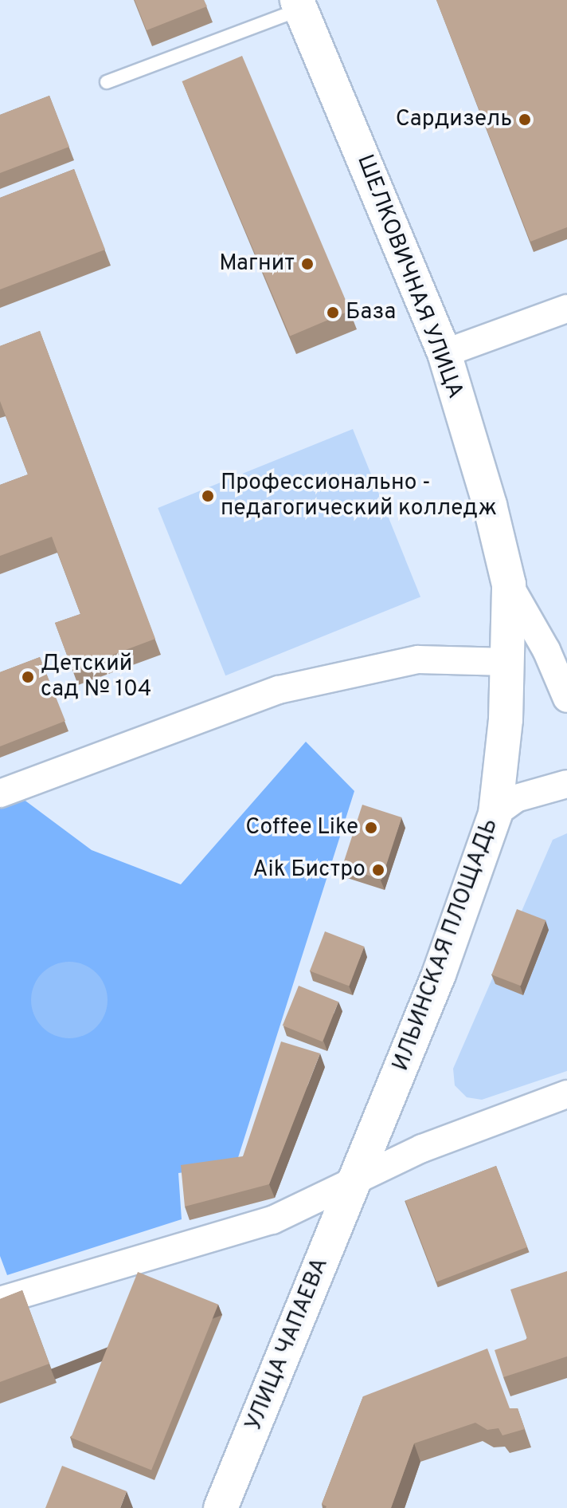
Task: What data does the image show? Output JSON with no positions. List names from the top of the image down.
{
  "streets": {
    "street": ["ШЕЛКОВИЧНАЯ УЛИЦА", "ИЛЬИНСКАЯ ПЛОЩАДЬ", "УЛИЦА ЧАПАЕВА"]
  },
  "crossings": [
    ["ШЕЛКОВИЧНАЯ УЛИЦА", "ИЛЬИНСКАЯ ПЛОЩАДЬ"],
    ["ИЛЬИНСКАЯ ПЛОЩАДЬ", "УЛИЦА ЧАПАЕВА"]
  ],
  "places": [
    "Сардизель",
    "Магнит",
    "База",
    "Профессионально - педагогический колледж",
    "Детский сад № 104",
    "Coffee Like",
    "Aik Бистро"
  ]
}
